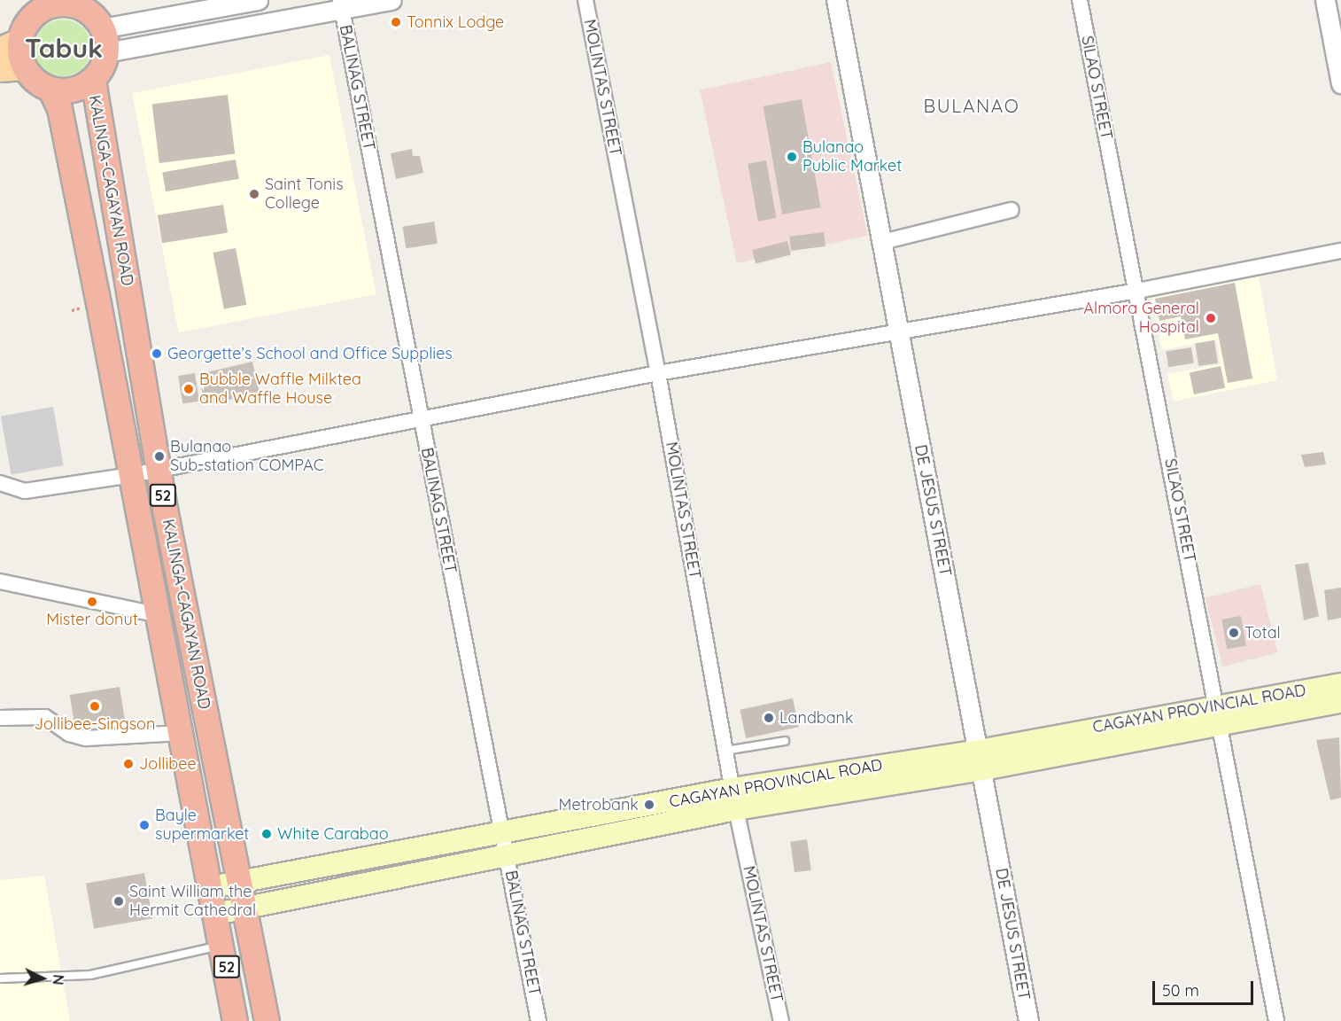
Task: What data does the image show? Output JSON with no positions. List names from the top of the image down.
{
  "streets": {
    "highway": ["KALINGA-CAGAYAN ROAD", "52"],
    "main road": ["CAGAYAN PROVINCIAL ROAD"],
    "street": [
      "BALINAG STREET",
      "MOLINTAS STREET",
      "SILAO STREET",
      "DE JESUS STREET"
    ]
  },
  "crossings": [
    ["BALINAG STREET", "CAGAYAN PROVINCIAL ROAD"],
    ["MOLINTAS STREET", "CAGAYAN PROVINCIAL ROAD"],
    ["SILAO STREET", "CAGAYAN PROVINCIAL ROAD"],
    ["KALINGA-CAGAYAN ROAD", "52"],
    ["KALINGA-CAGAYAN ROAD", "CAGAYAN PROVINCIAL ROAD"],
    ["DE JESUS STREET", "CAGAYAN PROVINCIAL ROAD"]
  ],
  "districts": ["Tabuk", "BULANAO"],
  "places": [
    "Tonnix Lodge",
    "Bulanao Public Market",
    "Saint Tonis College",
    "Almora General Hospital",
    "Georgette’s School and Office Supplies",
    "Bubble Waffle Milktea and Waffle House",
    "Bulanao Sub-station COMPAC",
    "Mister donut",
    "Total",
    "Jollibee-Singson",
    "Landbank",
    "Jollibee",
    "Metrobank",
    "Bayle supermarket",
    "White Carabao",
    "Saint William the Hermit Cathedral"
  ],
  "scale_bar": "50 m",
  "north": "right"
}
